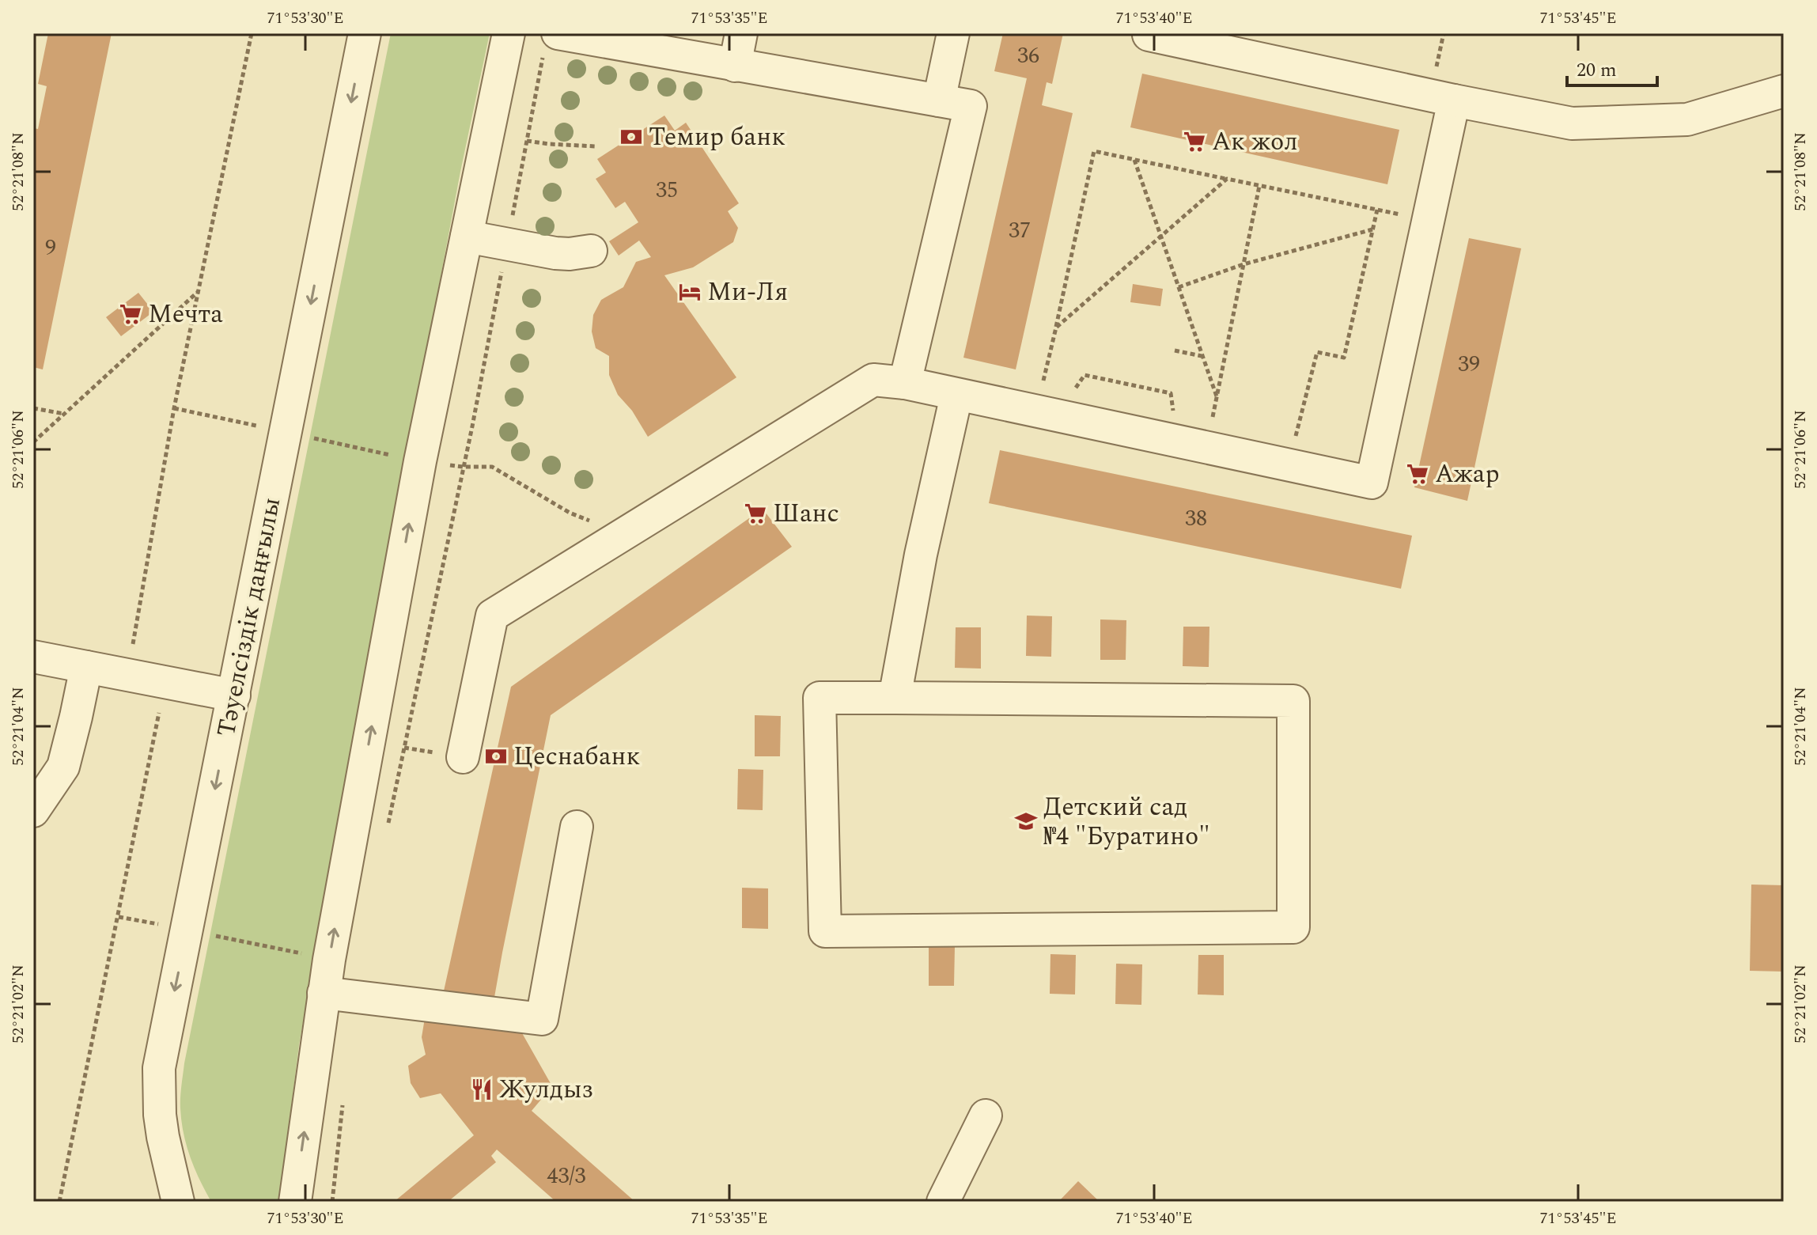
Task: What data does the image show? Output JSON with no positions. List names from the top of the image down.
{
  "streets": {
    "street": ["Тәуелсіздік даңғылы"]
  },
  "places": {
    "bank": ["Темир банк", "Цеснабанк"],
    "supermarket": [
      "Ак жол",
      "Мечта",
      "Ажар",
      "Шанс"
    ],
    "hotel": ["Ми-Ля"],
    "school or university": ["Детский сад №4 \"Буратино\""],
    "restaurant": ["Жулдыз"]
  },
  "house_numbers": [
    "36",
    "35",
    "37",
    "9",
    "39",
    "38",
    "43/3"
  ],
  "scale_bar": "20 m",
  "coordinates": [
    "71°53'30\"E",
    "71°53'35\"E",
    "71°53'40\"E",
    "71°53'45\"E",
    "52°21'08\"N",
    "52°21'06\"N",
    "52°21'04\"N",
    "52°21'02\"N"
  ]
}
